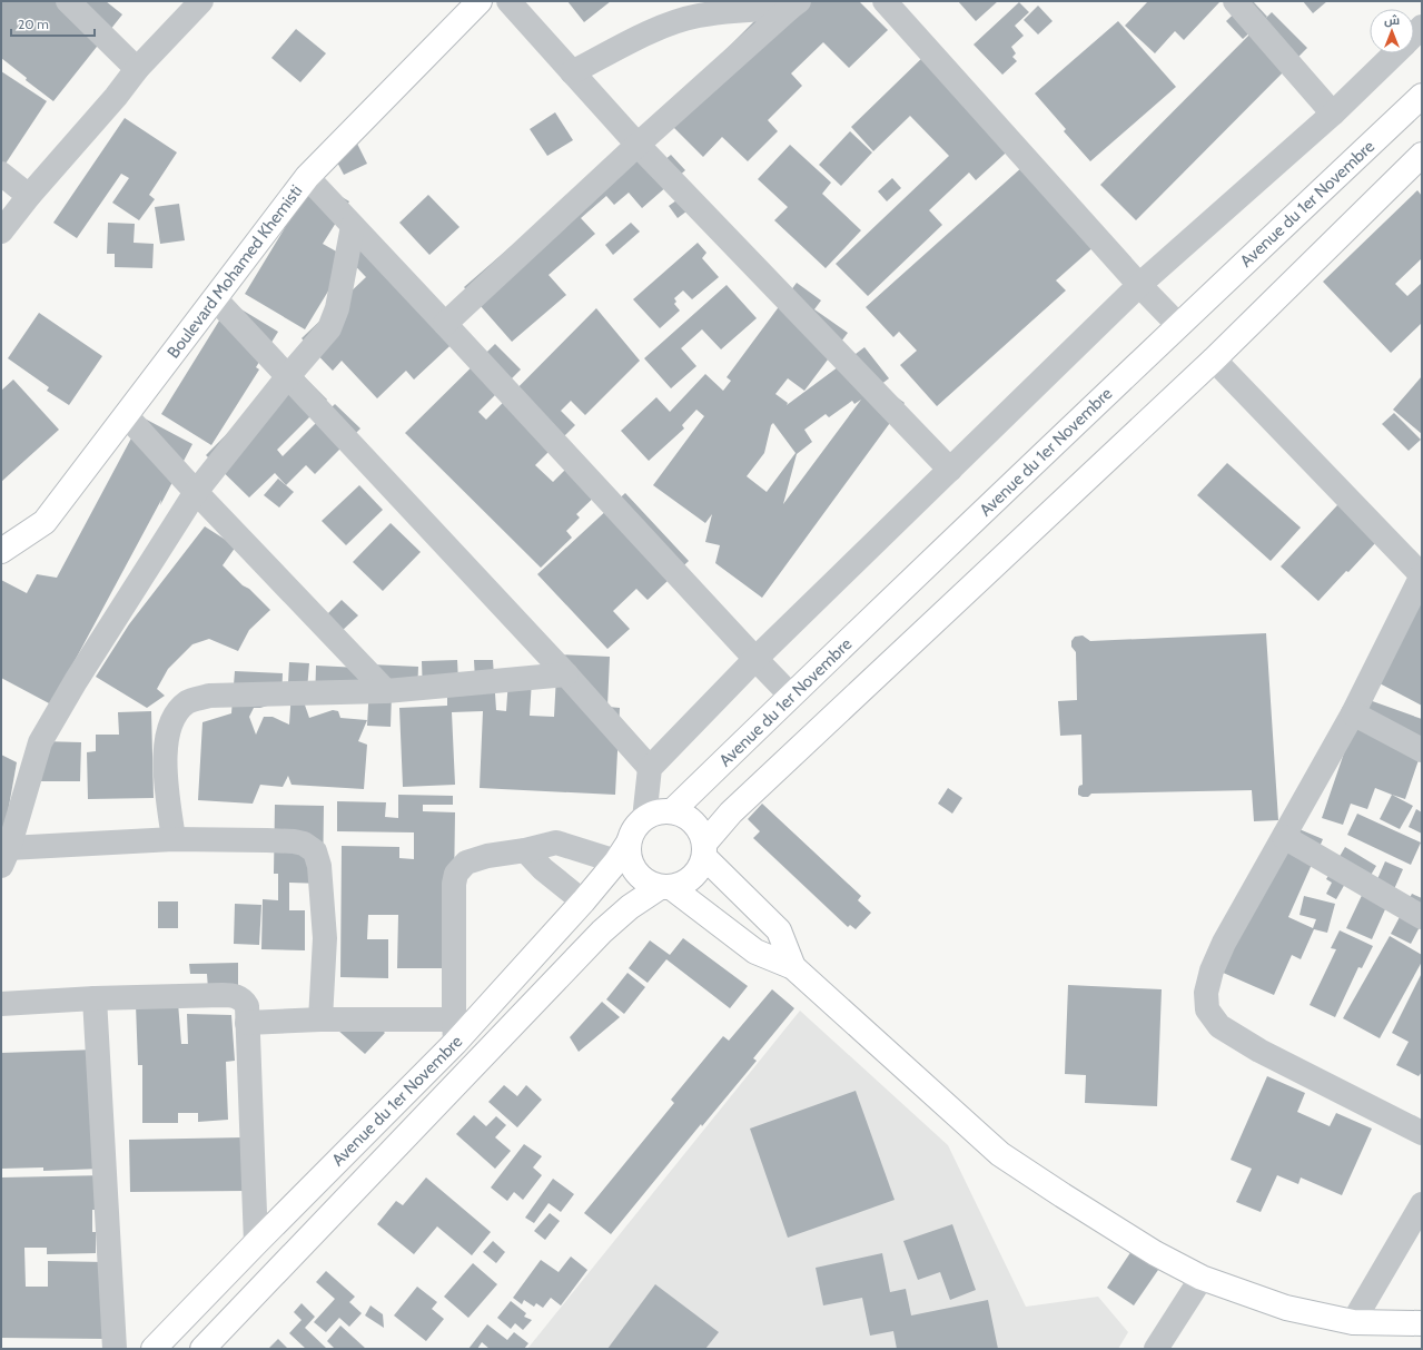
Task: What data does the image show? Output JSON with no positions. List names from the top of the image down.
{
  "streets": {
    "main road": ["Avenue du 1er Novembre", "Boulevard Mohamed Khemisti"]
  },
  "scale_bar": "20 m",
  "north": "top"
}
